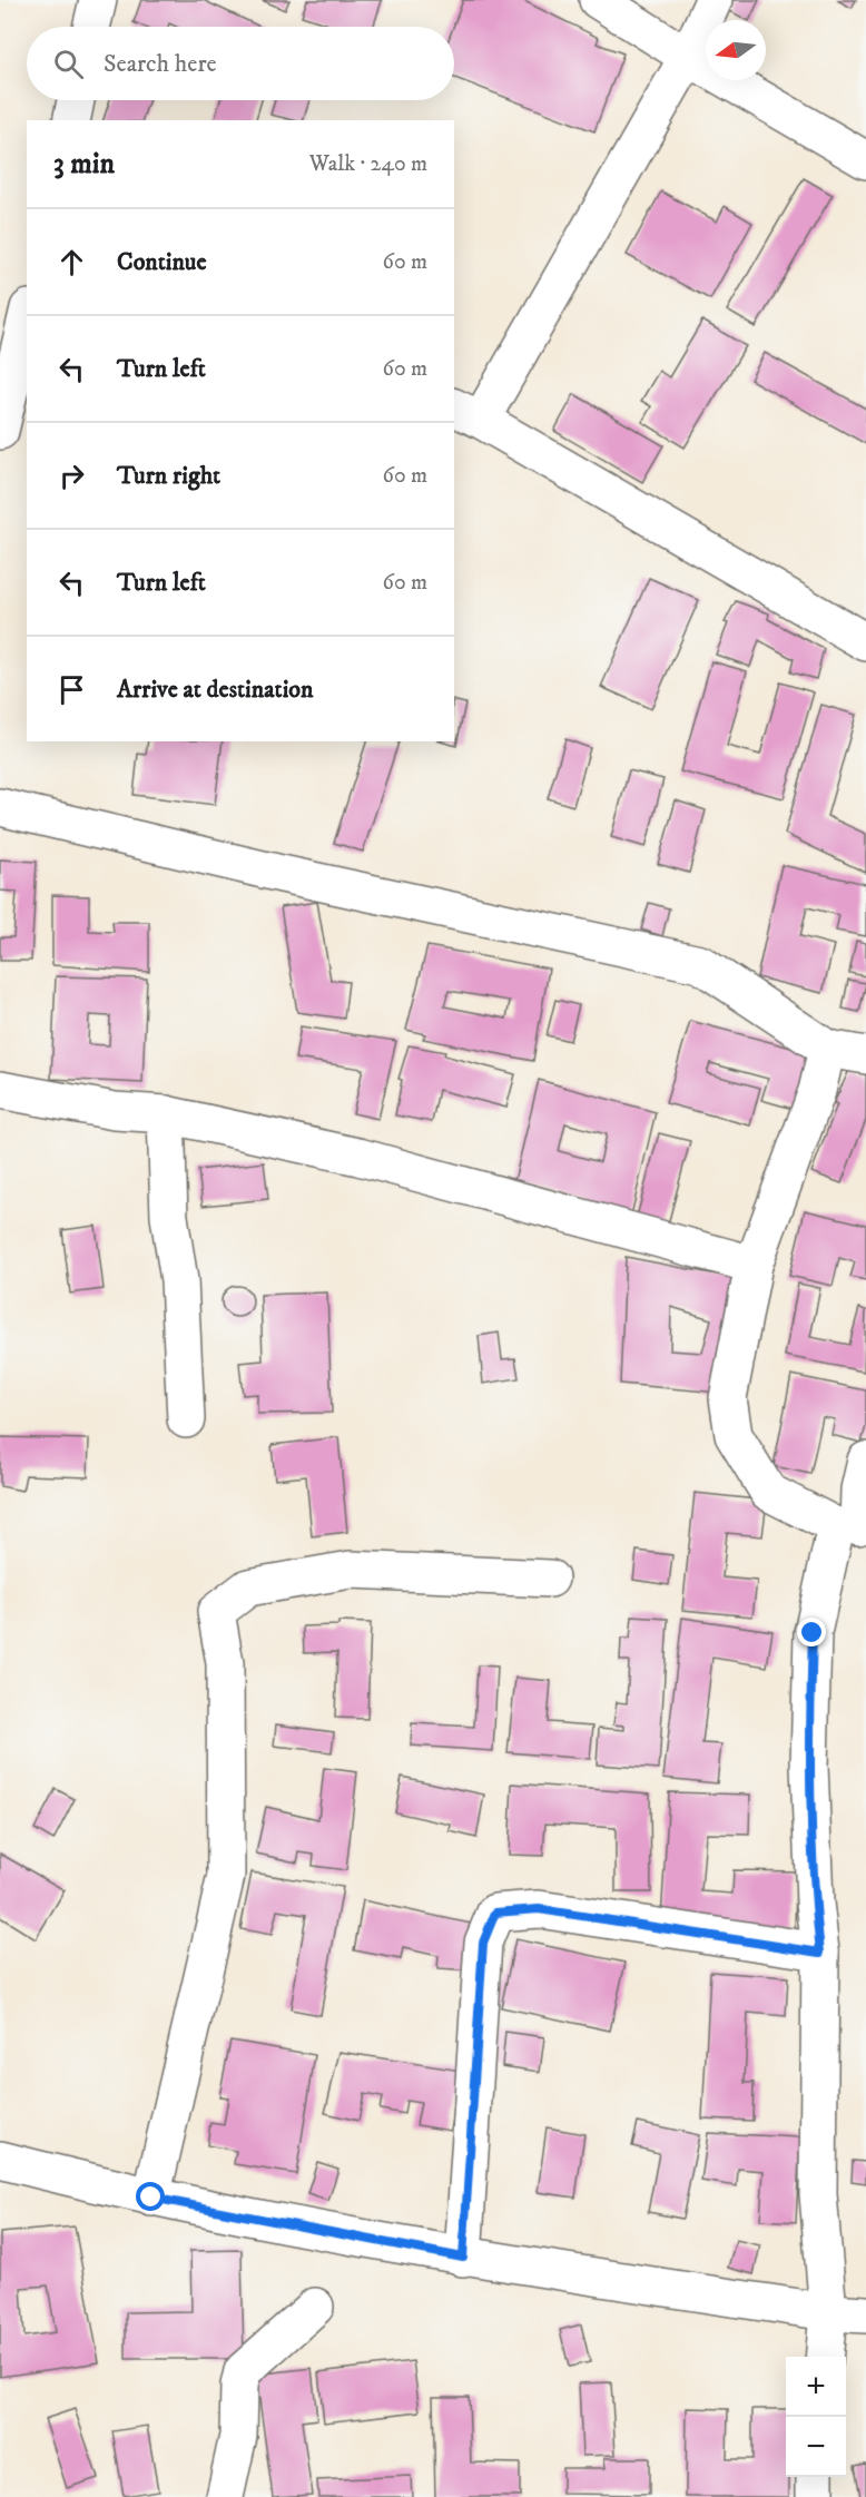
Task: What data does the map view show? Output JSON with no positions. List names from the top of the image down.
{
  "north": "left",
  "page": {
    "search": "Search here",
    "heading": ["3 min", "Walk · 240 m"],
    "list": [
      ["Continue", "60 m"],
      ["Turn left", "60 m"],
      ["Turn right", "60 m"],
      ["Turn left", "60 m"],
      "Arrive at destination"
    ],
    "map_buttons": ["+", "−"]
  }
}
